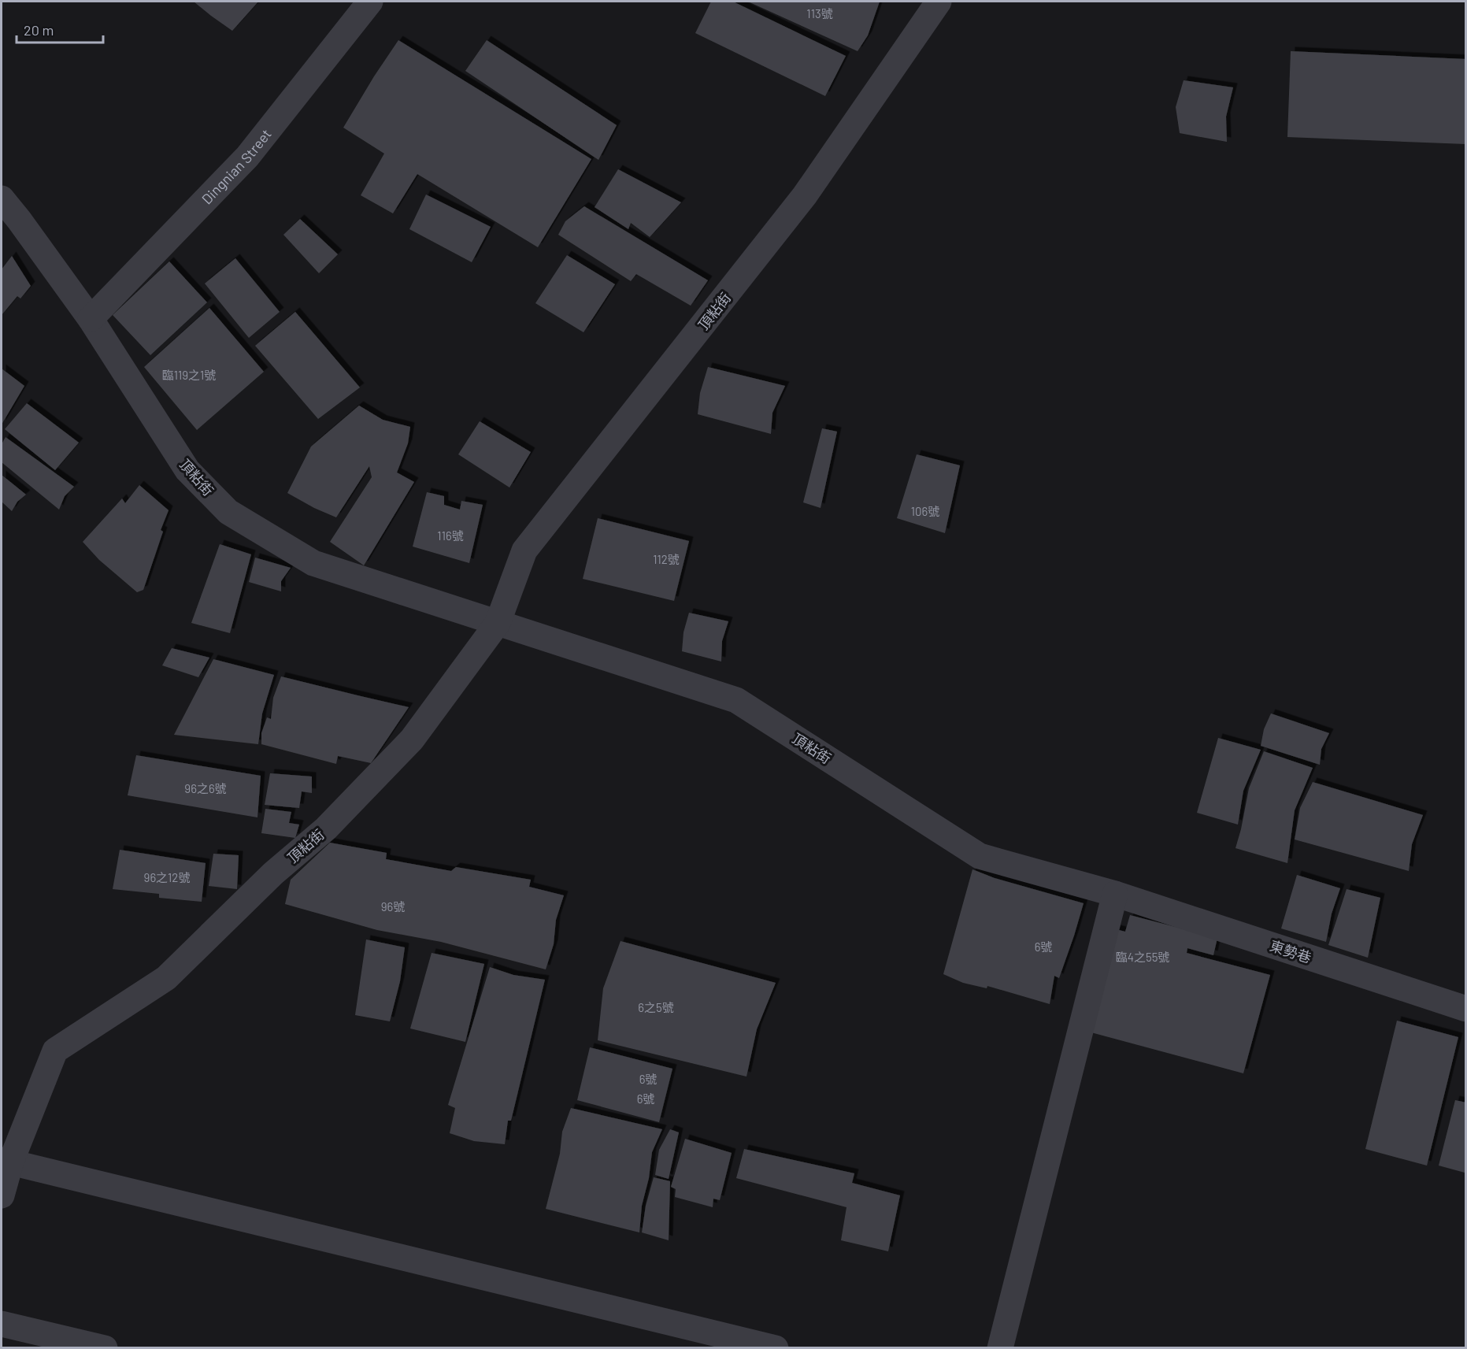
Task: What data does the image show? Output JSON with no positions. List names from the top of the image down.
{
  "streets": {
    "street": ["Dingnian Street", "頂粘街", "東勢巷"]
  },
  "crossings": [
    ["Dingnian Street", "頂粘街"],
    ["頂粘街", "東勢巷"]
  ],
  "house_numbers": [
    "113號",
    "臨119之1號",
    "106號",
    "116號",
    "112號",
    "96之6號",
    "96之12號",
    "96號",
    "6號",
    "臨4之55號",
    "6之5號",
    "6號",
    "6號"
  ],
  "scale_bar": "20 m"
}
